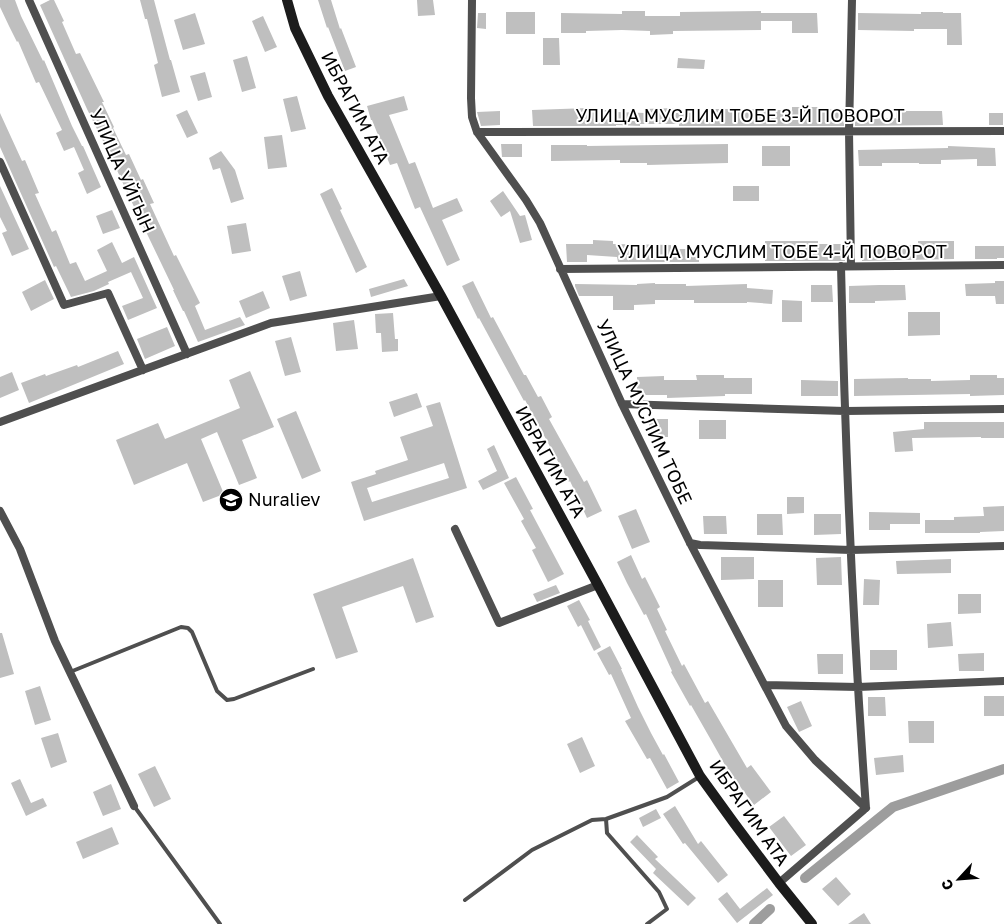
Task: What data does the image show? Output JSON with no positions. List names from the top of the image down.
{
  "streets": {
    "street": [
      "ИБРАГИМ АТА",
      "УЛИЦА МУСЛИМ ТОБЕ 3-Й ПОВОРОТ",
      "УЛИЦА УЙГЫН",
      "УЛИЦА МУСЛИМ ТОБЕ 4-Й ПОВОРОТ",
      "УЛИЦА МУСЛИМ ТОБЕ"
    ]
  },
  "crossings": [
    ["УЛИЦА МУСЛИМ ТОБЕ 3-Й ПОВОРОТ", "УЛИЦА МУСЛИМ ТОБЕ"],
    ["УЛИЦА МУСЛИМ ТОБЕ 4-Й ПОВОРОТ", "УЛИЦА МУСЛИМ ТОБЕ"]
  ],
  "places": {
    "school or university": ["Nuraliev"]
  },
  "north": "bottom left"
}
